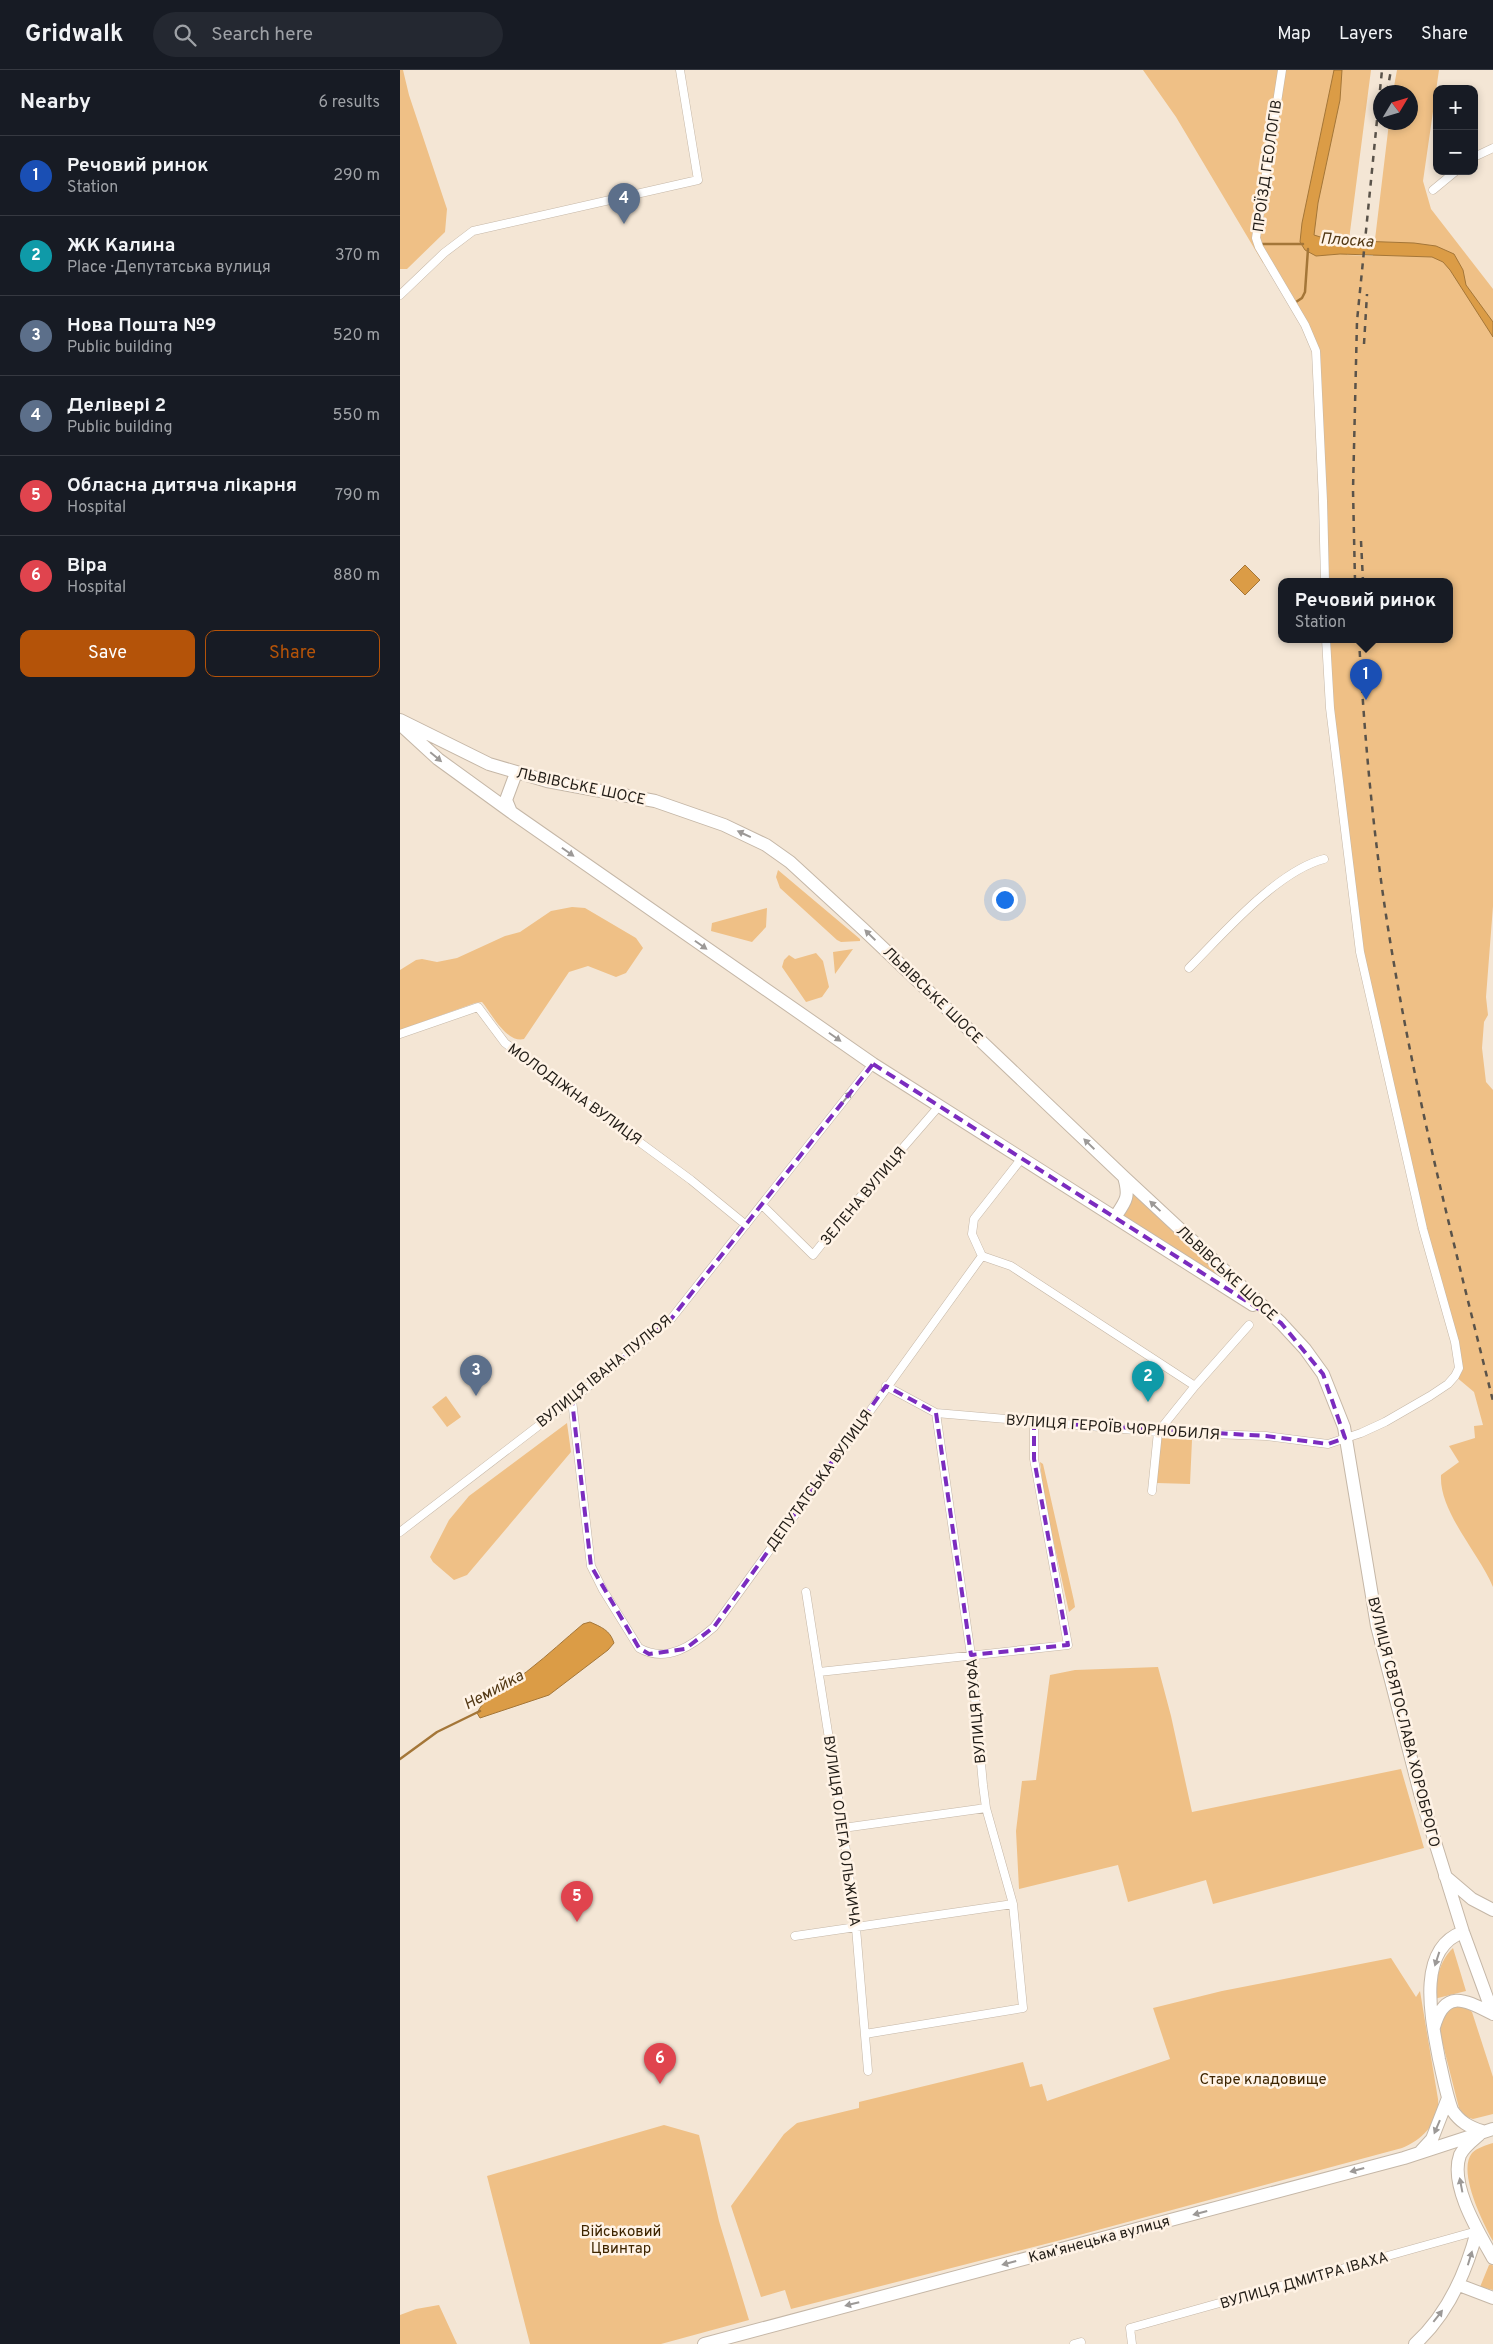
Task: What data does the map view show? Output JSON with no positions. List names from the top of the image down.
{
  "streets": {
    "main road": ["ЛЬВІВСЬКЕ ШОСЕ", "ВУЛИЦЯ СВЯТОСЛАВА ХОРОБРОГО", "Камʼянецька вулиця"],
    "street": [
      "ПРОЇЗД ГЕОЛОГІВ",
      "МОЛОДІЖНА ВУЛИЦЯ",
      "ЗЕЛЕНА ВУЛИЦЯ",
      "ВУЛИЦЯ ІВАНА ПУЛЮЯ",
      "ВУЛИЦЯ ГЕРОЇВ ЧОРНОБИЛЯ",
      "ДЕПУТАТСЬКА ВУЛИЦЯ",
      "ВУЛИЦЯ РУФА",
      "ВУЛИЦЯ ОЛЕГА ОЛЬЖИЧА",
      "ВУЛИЦЯ ДМИТРА ІВАХА"
    ]
  },
  "crossings": [
    ["ЛЬВІВСЬКЕ ШОСЕ", "ЗЕЛЕНА ВУЛИЦЯ"],
    ["ЛЬВІВСЬКЕ ШОСЕ", "ВУЛИЦЯ ІВАНА ПУЛЮЯ"],
    ["ЛЬВІВСЬКЕ ШОСЕ", "ВУЛИЦЯ СВЯТОСЛАВА ХОРОБРОГО"],
    ["МОЛОДІЖНА ВУЛИЦЯ", "ВУЛИЦЯ ІВАНА ПУЛЮЯ"],
    ["ЗЕЛЕНА ВУЛИЦЯ", "ВУЛИЦЯ ІВАНА ПУЛЮЯ"],
    ["ВУЛИЦЯ ІВАНА ПУЛЮЯ", "ДЕПУТАТСЬКА ВУЛИЦЯ"],
    ["ВУЛИЦЯ ГЕРОЇВ ЧОРНОБИЛЯ", "ДЕПУТАТСЬКА ВУЛИЦЯ"],
    ["ВУЛИЦЯ ГЕРОЇВ ЧОРНОБИЛЯ", "ВУЛИЦЯ РУФА"],
    ["ВУЛИЦЯ ГЕРОЇВ ЧОРНОБИЛЯ", "ВУЛИЦЯ СВЯТОСЛАВА ХОРОБРОГО"],
    ["ВУЛИЦЯ РУФА", "ВУЛИЦЯ ОЛЕГА ОЛЬЖИЧА"]
  ],
  "one_way": ["Камʼянецька вулиця"],
  "water": ["Плоска", "Немийка"],
  "parks": ["Старе кладовище", "Військовий Цвинтар"],
  "north": "top right",
  "page": {
    "header": "Gridwalk",
    "search": "Search here",
    "nav": ["Map", "Layers", "Share"],
    "heading": ["Nearby", "6 results"],
    "map_buttons": ["+", "−"],
    "list": [
      {
        "mark": "1",
        "name": "Речовий ринок",
        "note": "Station",
        "value": "290 m"
      },
      {
        "mark": "2",
        "name": "ЖК Калина",
        "note": "Place · Депутатська вулиця",
        "value": "370 m"
      },
      {
        "mark": "3",
        "name": "Нова Пошта №9",
        "note": "Public building",
        "value": "520 m"
      },
      {
        "mark": "4",
        "name": "Делівері 2",
        "note": "Public building",
        "value": "550 m"
      },
      {
        "mark": "5",
        "name": "Обласна дитяча лікарня",
        "note": "Hospital",
        "value": "790 m"
      },
      {
        "mark": "6",
        "name": "Віра",
        "note": "Hospital",
        "value": "880 m"
      }
    ],
    "pins": [
      "4",
      "1",
      "3",
      "2",
      "5",
      "6"
    ],
    "popup": ["Речовий ринок", "Station"],
    "buttons": ["Save", "Share"]
  }
}
